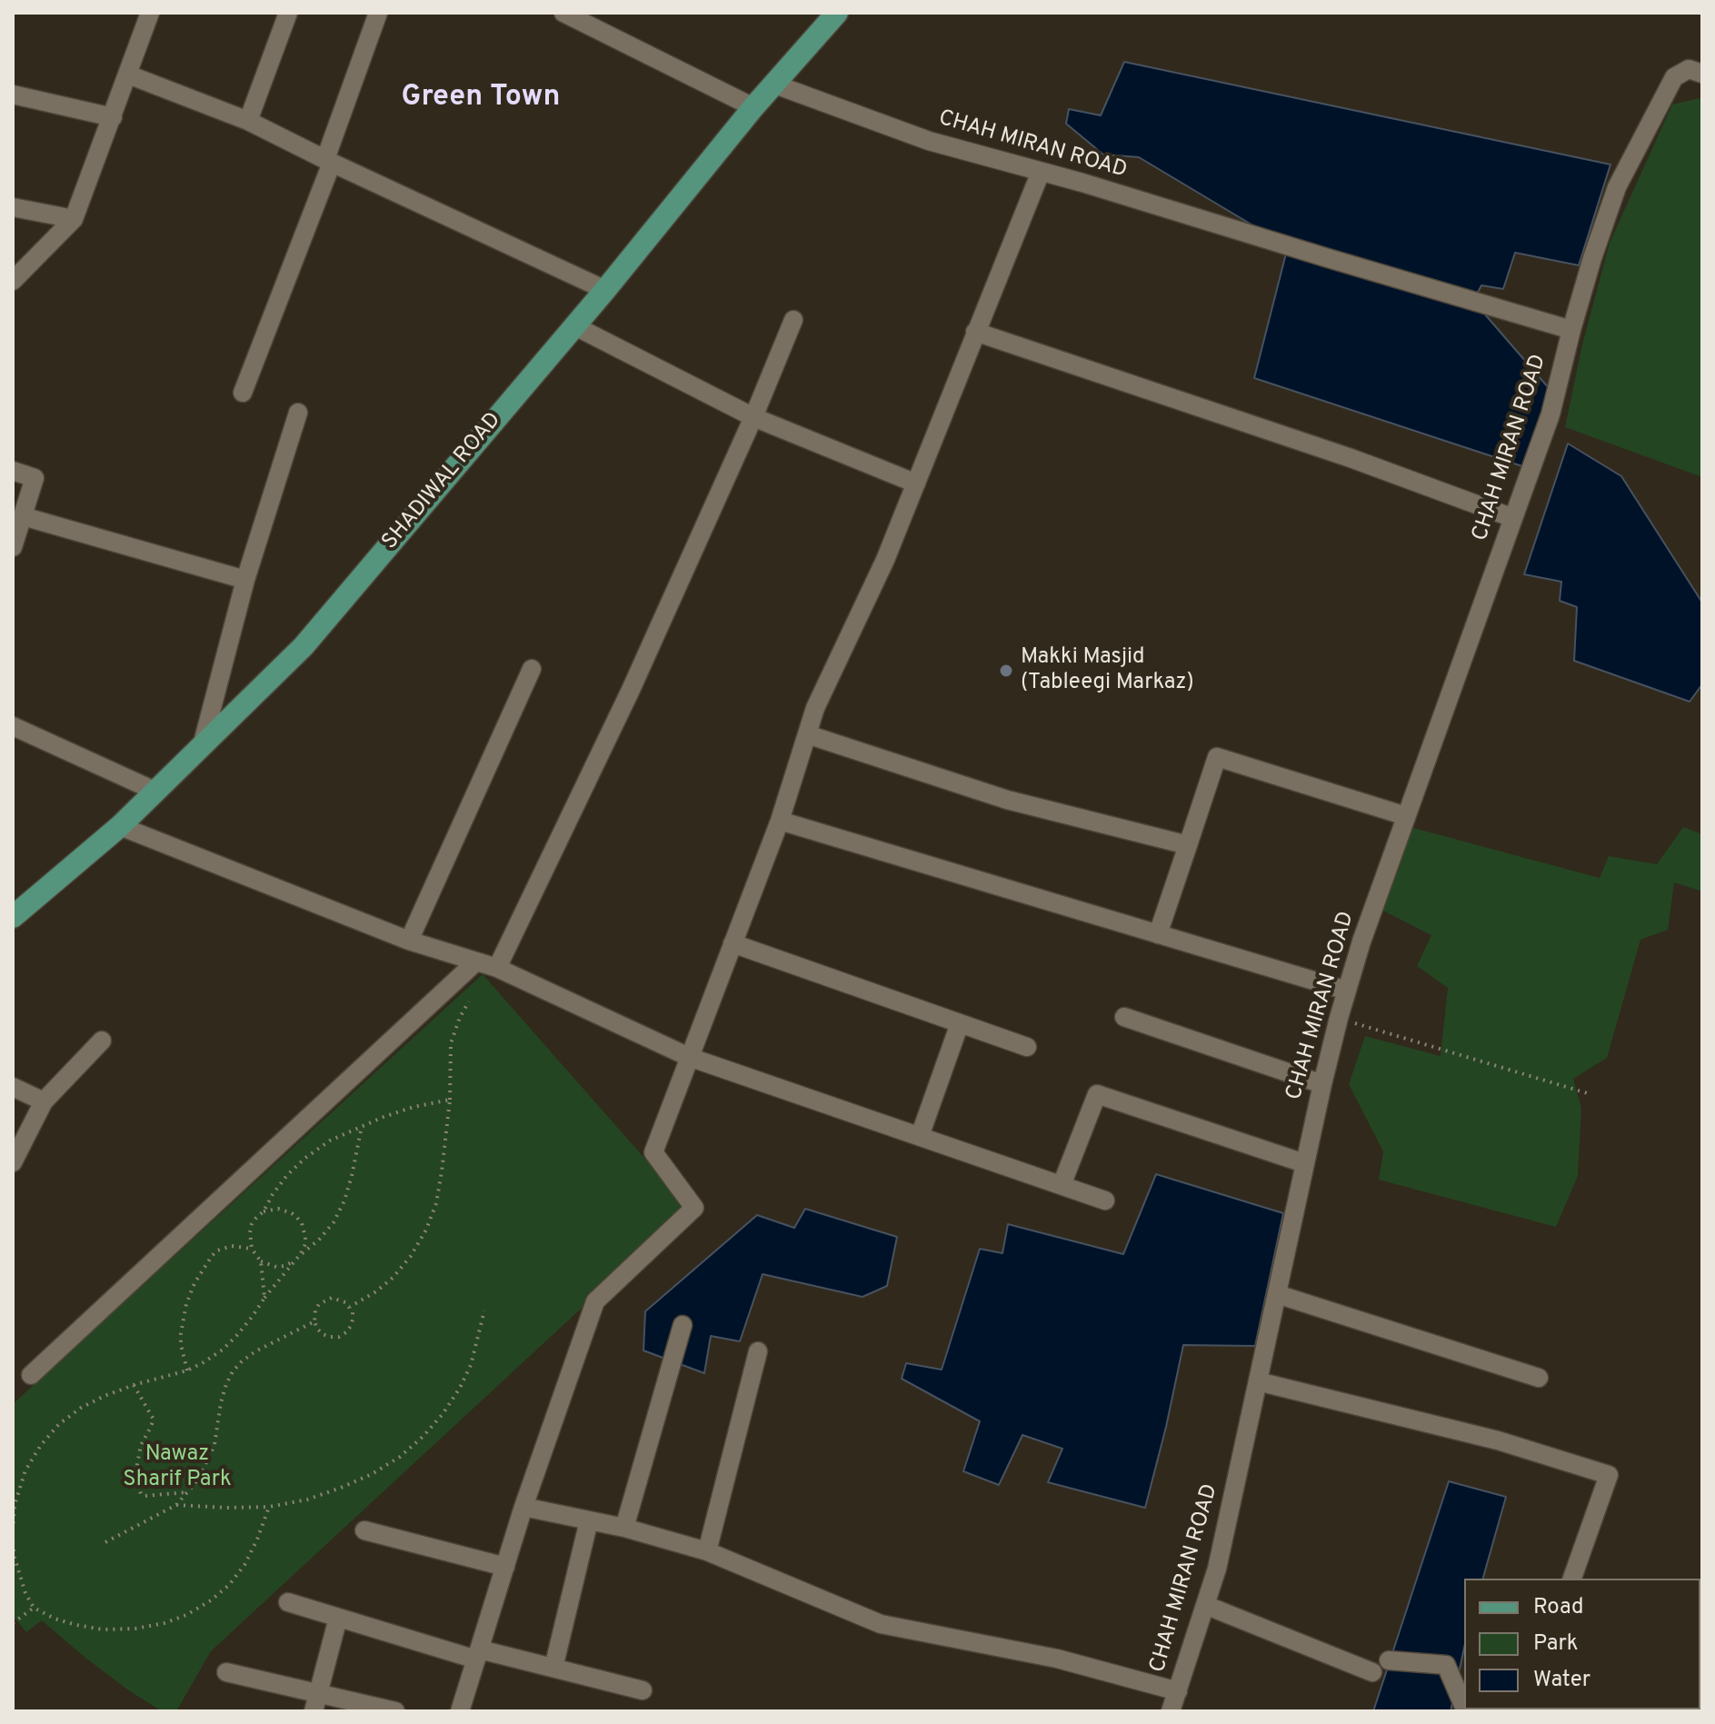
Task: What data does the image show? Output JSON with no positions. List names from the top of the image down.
{
  "streets": {
    "main road": ["SHADIWAL ROAD"],
    "street": ["CHAH MIRAN ROAD"]
  },
  "crossings": [
    ["CHAH MIRAN ROAD", "SHADIWAL ROAD"]
  ],
  "districts": ["Green Town"],
  "parks": ["Nawaz Sharif Park"],
  "places": ["Makki Masjid (Tableegi Markaz)"],
  "legend": ["Road", "Park", "Water"]
}
